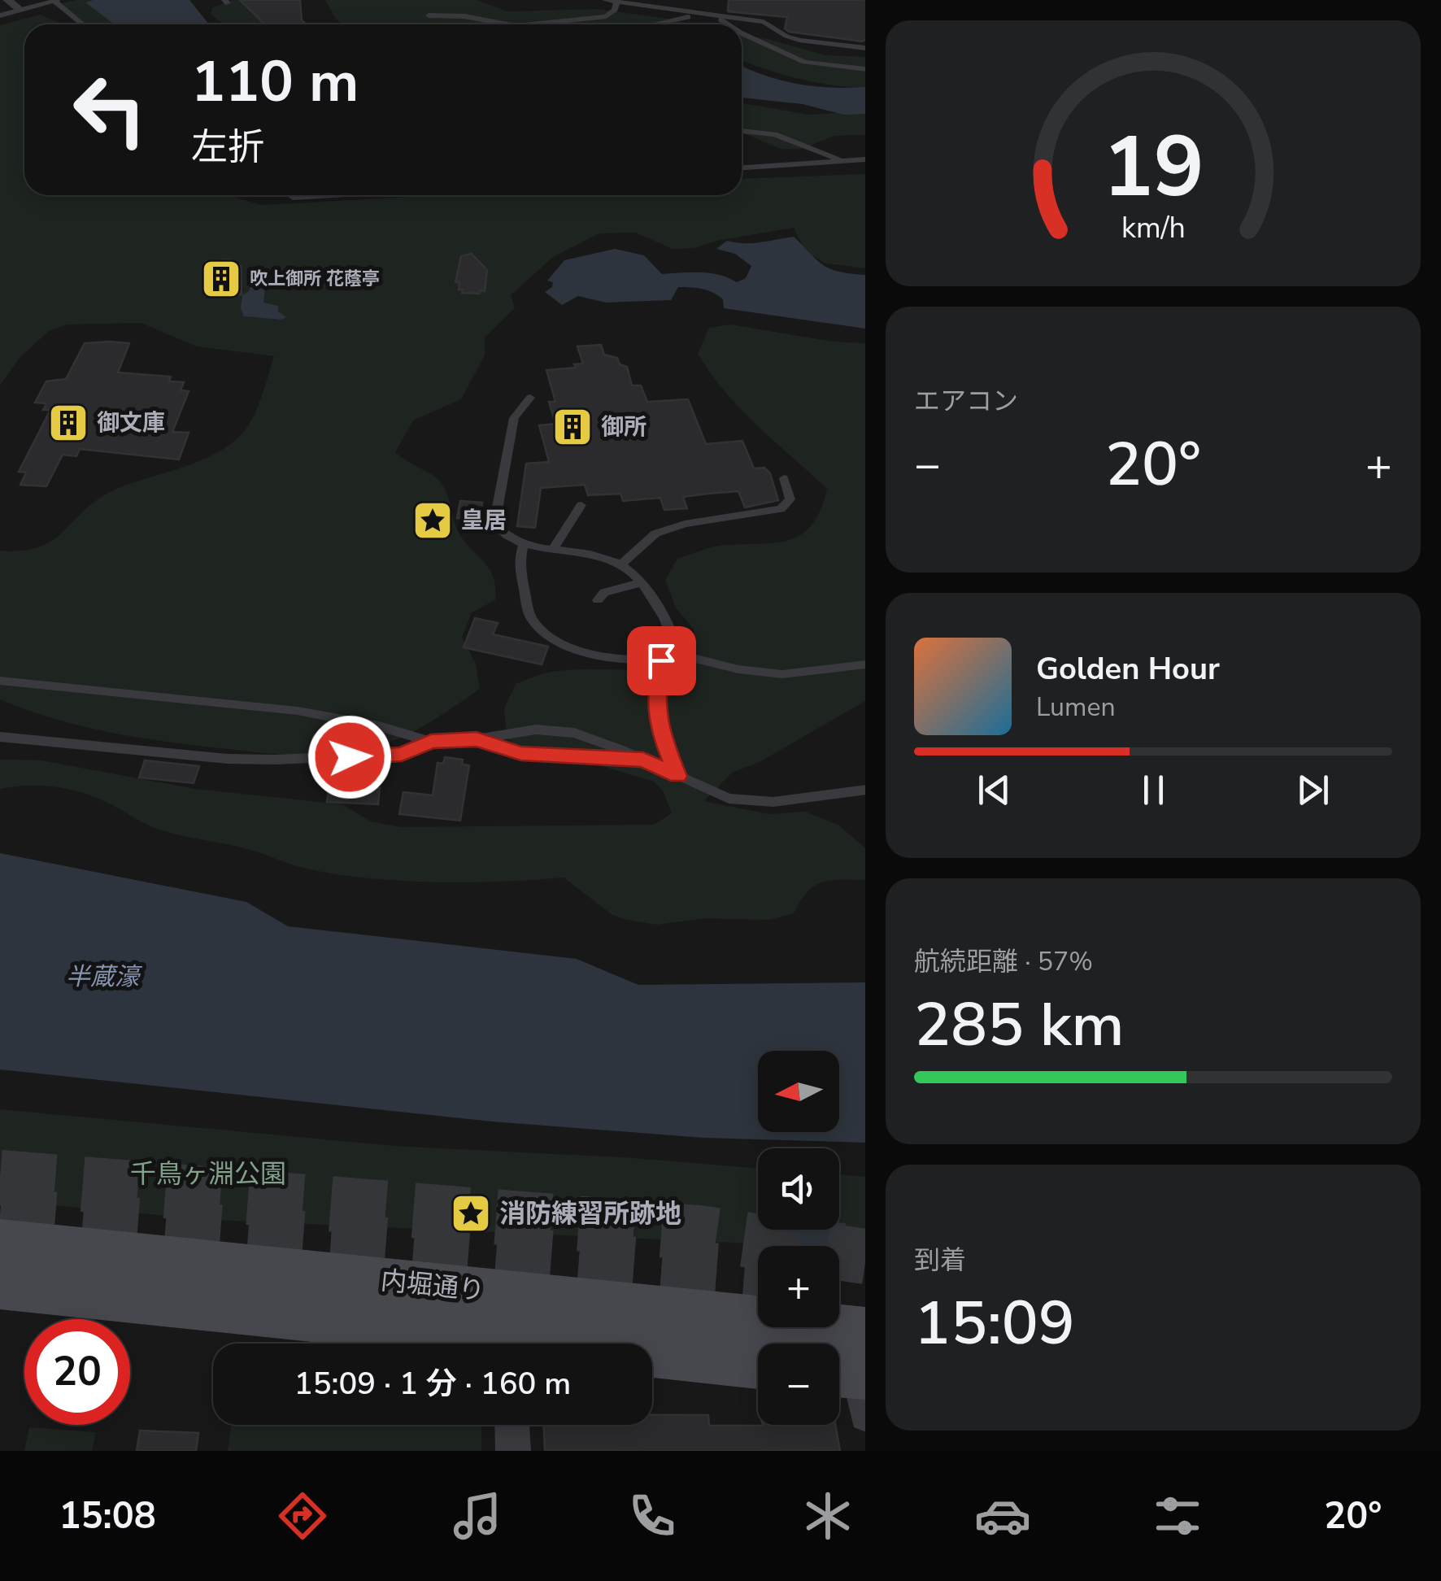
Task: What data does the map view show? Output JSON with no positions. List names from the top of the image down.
{
  "streets": {
    "main road": ["内堀通り"]
  },
  "water": ["半蔵濠"],
  "parks": ["千鳥ヶ淵公園"],
  "places": {
    "building": ["吹上御所 花蔭亭", "御文庫", "御所"],
    "place": ["皇居", "消防練習所跡地"]
  },
  "north": "left",
  "page": {
    "turn": ["110 m", "左折"],
    "tile": [
      "エアコン",
      ["航続距離 · 57%", "285 km"],
      ["到着", "15:09"]
    ],
    "heat": ["−", "20°", "+"],
    "song": ["Golden Hour", "Lumen"],
    "map_buttons": ["+", "−"],
    "limit": "20",
    "trip": "15:09 · 1 分 · 160 m",
    "tabs": ["15:08", "20°"],
    "gauge": ["19", "km/h"]
  }
}
